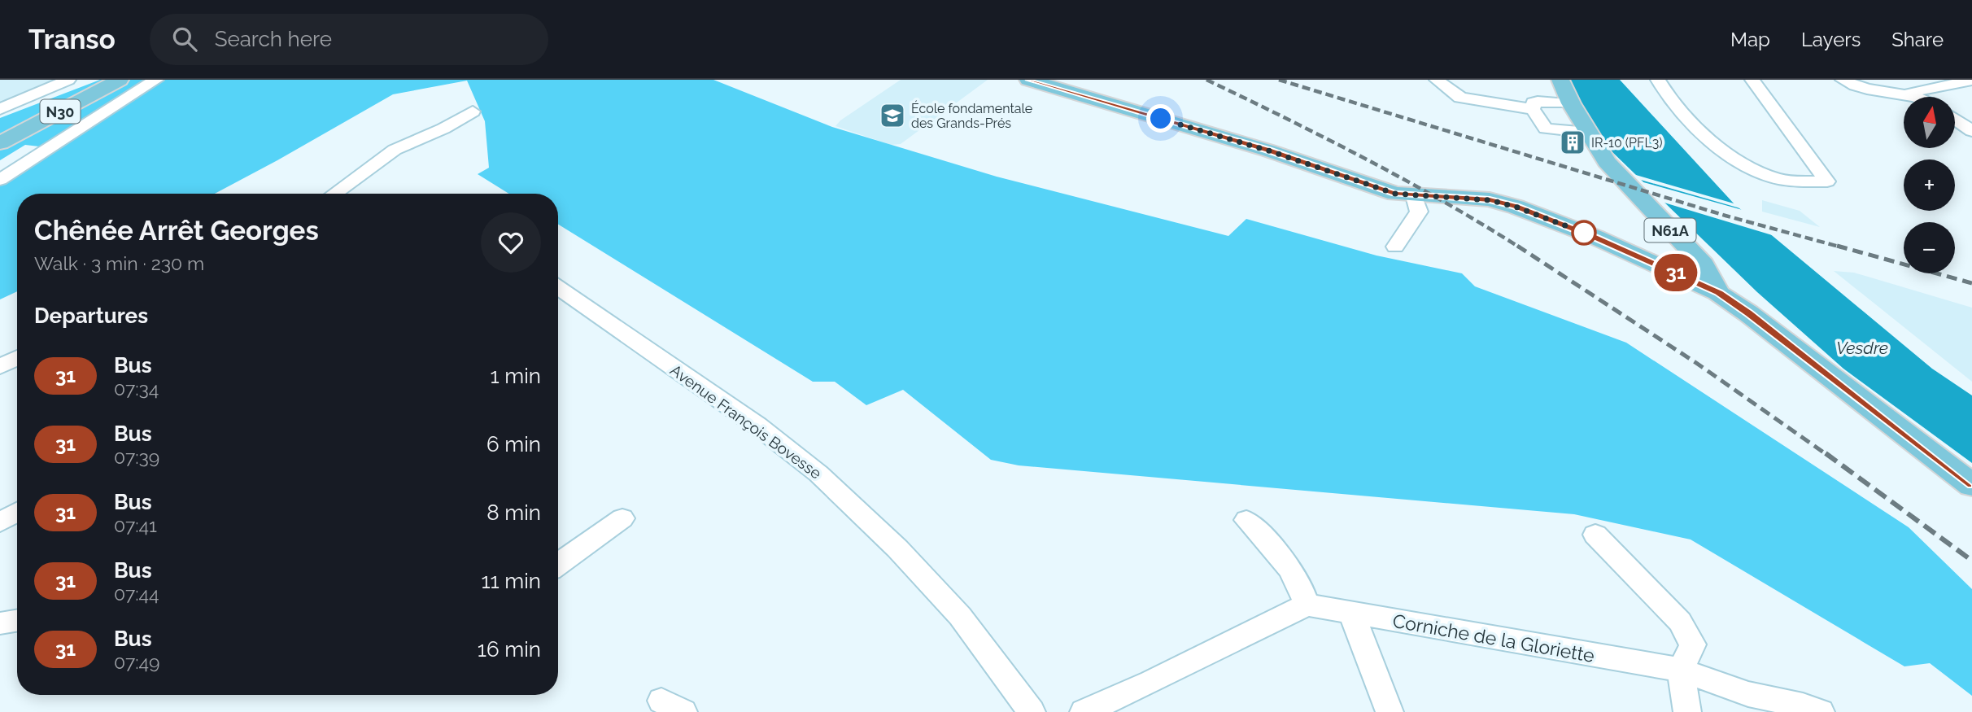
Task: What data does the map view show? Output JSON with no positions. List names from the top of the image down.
{
  "streets": {
    "main road": ["N30", "N61A"],
    "street": ["Avenue François Bovesse", "Corniche de la Gloriette"]
  },
  "water": ["Vesdre"],
  "places": {
    "school or university": ["École fondamentale des Grands-Prés"],
    "building": ["IR-10 (PFL3)"]
  },
  "lines": ["bus line 31"],
  "north": "top",
  "page": {
    "header": "Transo",
    "search": "Search here",
    "nav": ["Map", "Layers", "Share"],
    "on_map": "31",
    "map_buttons": ["+", "−"],
    "heading": [
      ["Chênée Arrêt Georges", "Walk · 3 min · 230 m"],
      "Departures"
    ],
    "list": [
      {
        "mark": "31",
        "name": "Bus",
        "note": "07:34",
        "value": "1 min"
      },
      {
        "mark": "31",
        "name": "Bus",
        "note": "07:39",
        "value": "6 min"
      },
      {
        "mark": "31",
        "name": "Bus",
        "note": "07:41",
        "value": "8 min"
      },
      {
        "mark": "31",
        "name": "Bus",
        "note": "07:44",
        "value": "11 min"
      },
      {
        "mark": "31",
        "name": "Bus",
        "note": "07:49",
        "value": "16 min"
      }
    ]
  }
}
